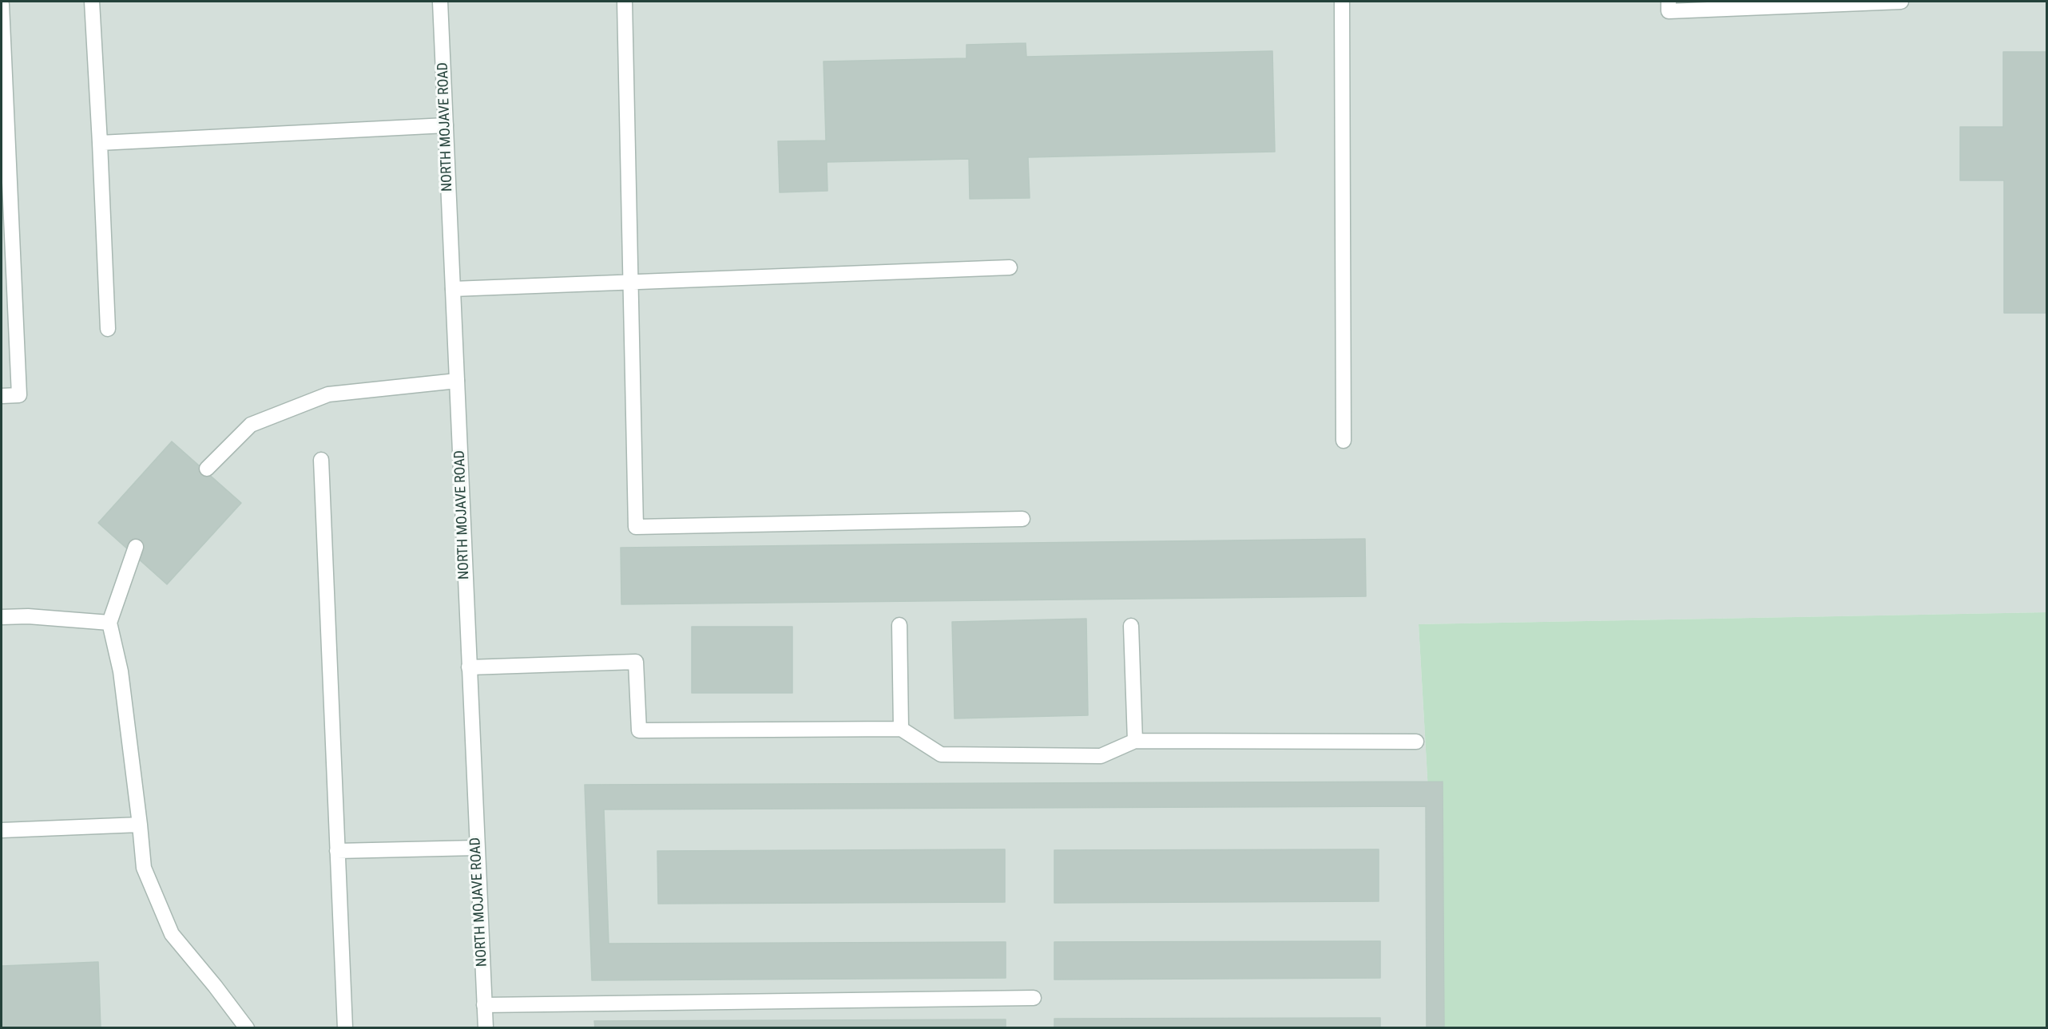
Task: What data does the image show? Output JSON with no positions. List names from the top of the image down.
{
  "streets": {
    "street": ["NORTH MOJAVE ROAD"]
  }
}
